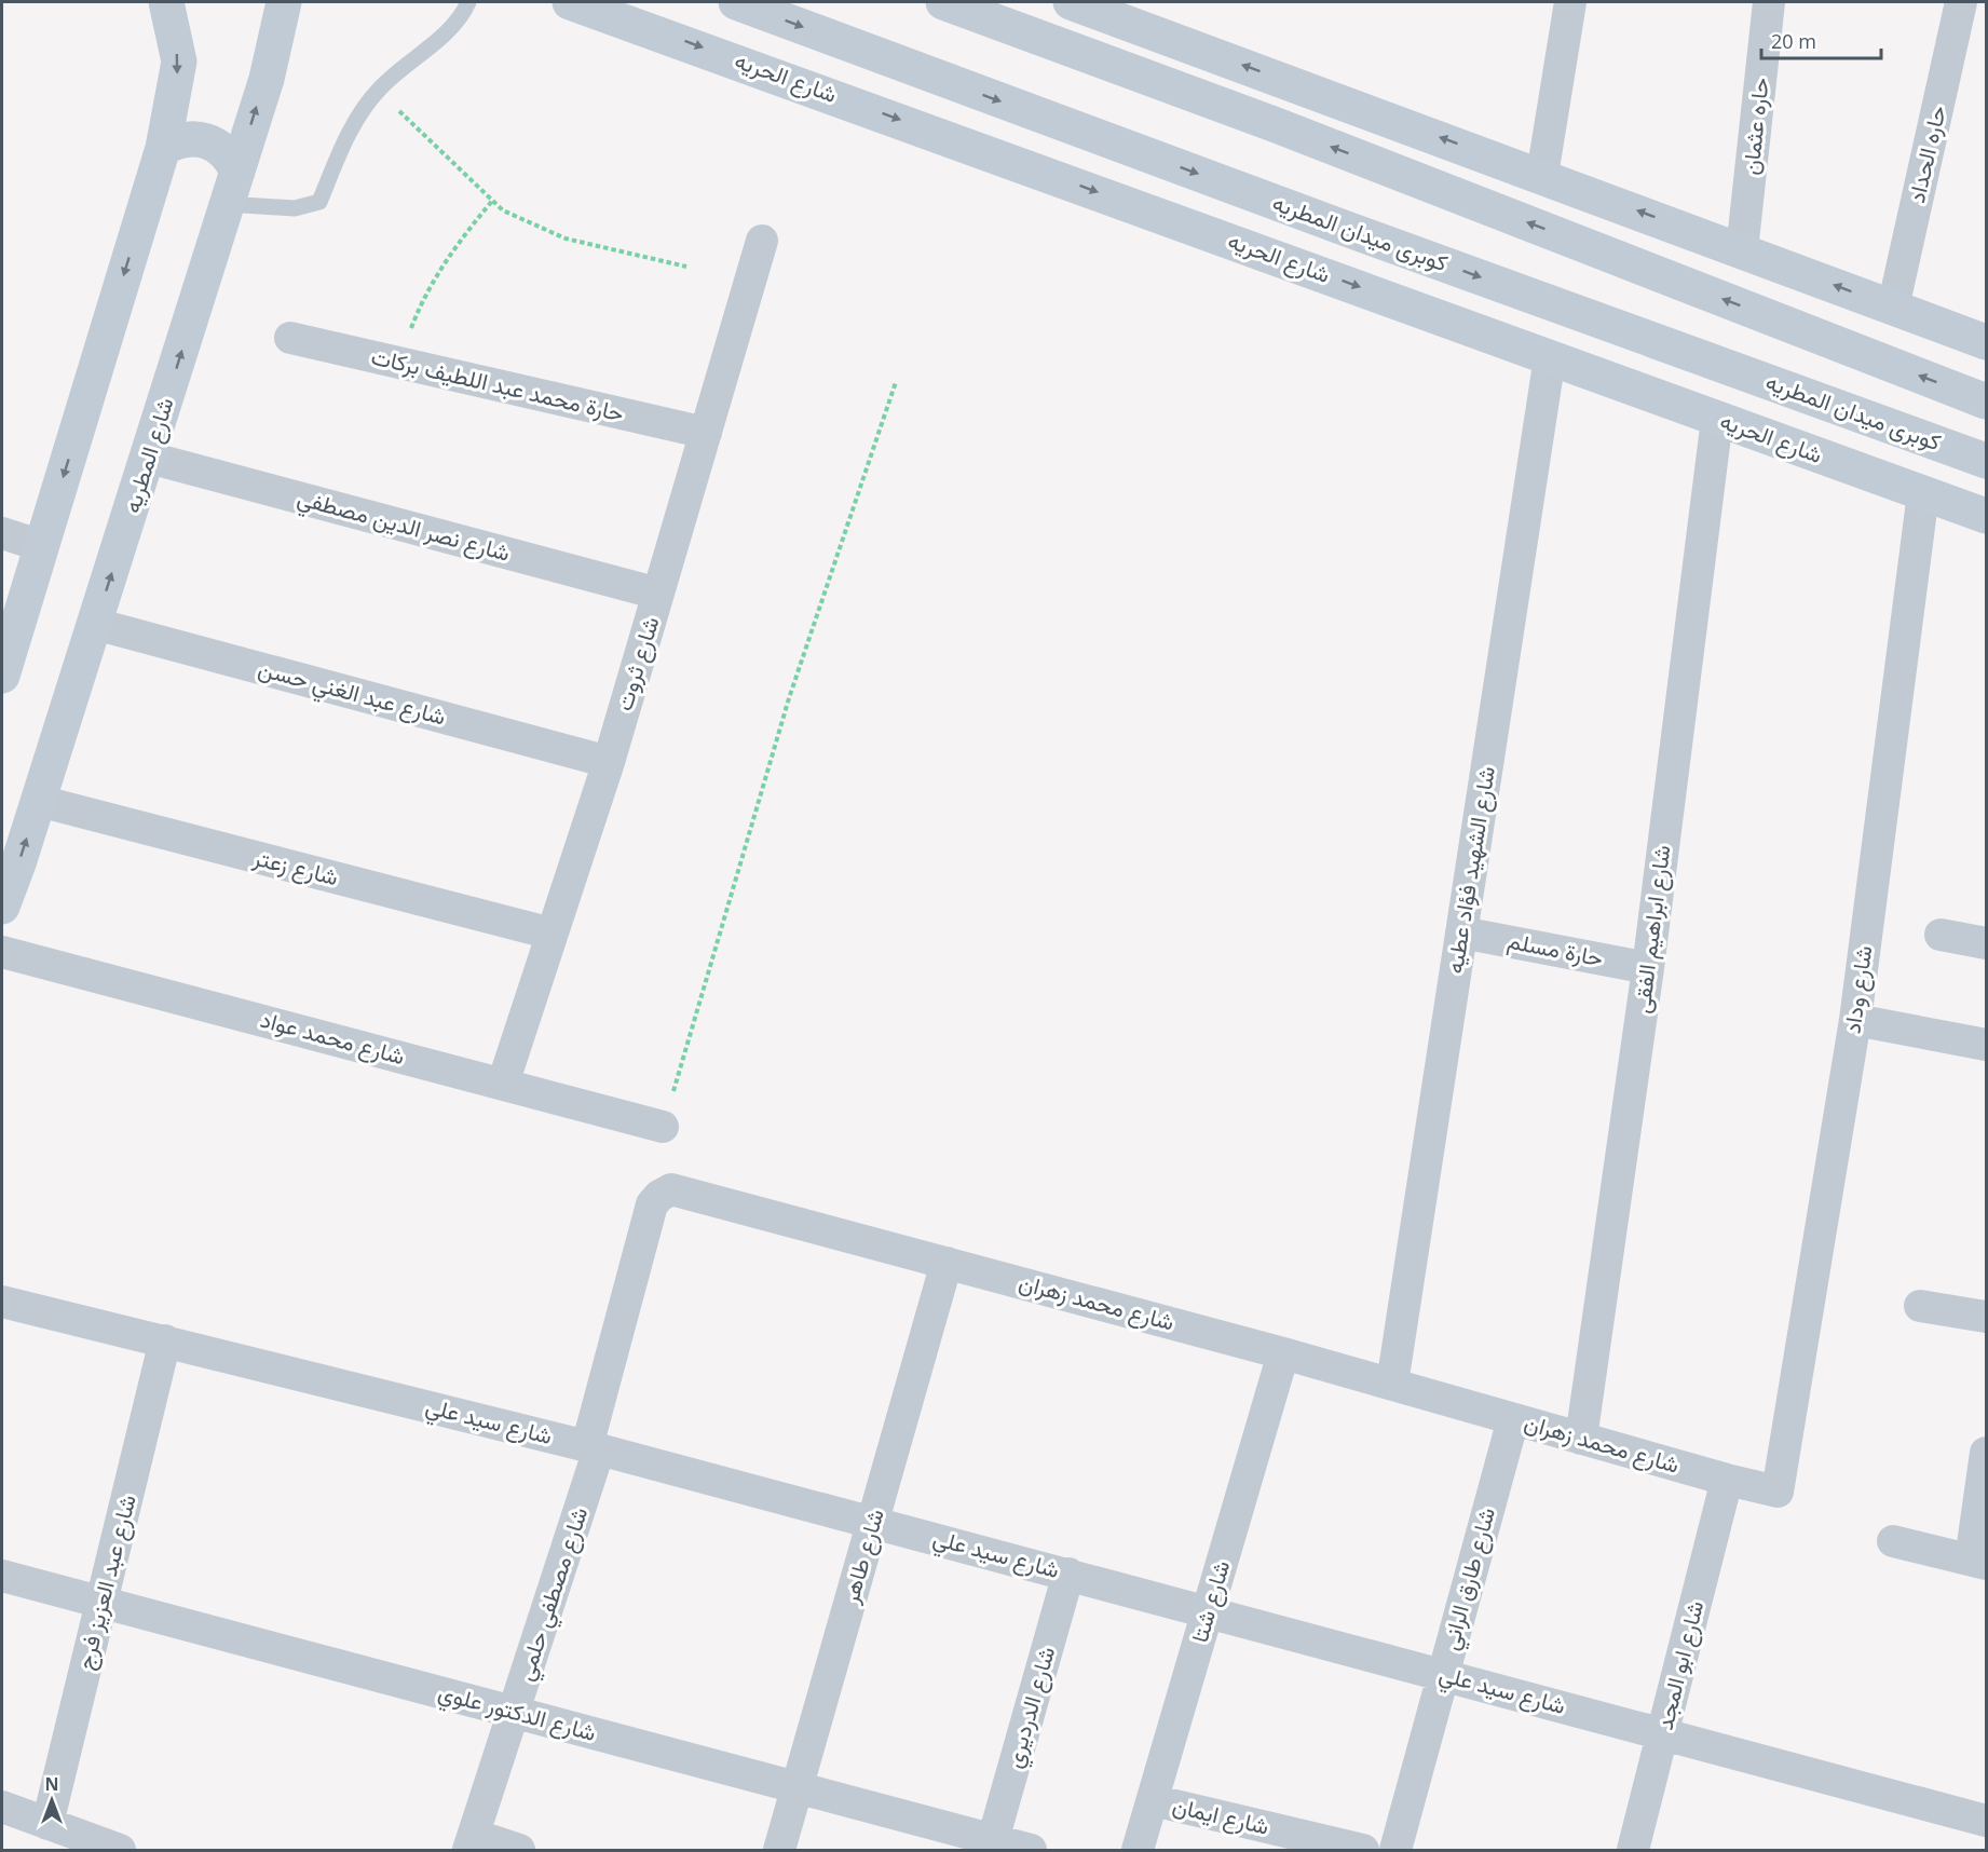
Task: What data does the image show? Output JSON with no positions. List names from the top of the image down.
{
  "streets": {
    "main road": ["شارع الحريه", "كوبرى ميدان المطريه", "شارع المطريه"],
    "street": [
      "حاره عثمان",
      "حاره الحداد",
      "حارة محمد عبد اللطيف بركات",
      "شارع نصر الدين مصطفي",
      "شارع ثروت",
      "شارع عبد الغني حسن",
      "شارع زعتر",
      "شارع الشهيد فؤاد عطيه",
      "شارع ابراهيم الفقى",
      "حارة مسلم",
      "شارع وداد",
      "شارع محمد عواد",
      "شارع محمد زهران",
      "شارع سيد علي",
      "شارع طاهر",
      "شارع طارق الراني",
      "شارع عبد العزيز فرج",
      "شارع مصطفي حلمي",
      "شارع شتا",
      "شارع ابو المجد",
      "شارع الدرديري",
      "شارع الدكتور علوي",
      "شارع ايمان"
    ]
  },
  "crossings": [
    ["شارع الحريه", "شارع الشهيد فؤاد عطيه"],
    ["شارع الحريه", "شارع ابراهيم الفقى"],
    ["شارع الحريه", "شارع وداد"],
    ["حارة محمد عبد اللطيف بركات", "شارع ثروت"],
    ["شارع المطريه", "شارع نصر الدين مصطفي"],
    ["شارع المطريه", "شارع عبد الغني حسن"],
    ["شارع المطريه", "شارع زعتر"],
    ["شارع نصر الدين مصطفي", "شارع ثروت"],
    ["شارع ثروت", "شارع عبد الغني حسن"],
    ["شارع ثروت", "شارع زعتر"],
    ["شارع ثروت", "شارع محمد عواد"],
    ["شارع الشهيد فؤاد عطيه", "حارة مسلم"],
    ["شارع الشهيد فؤاد عطيه", "شارع محمد زهران"],
    ["شارع ابراهيم الفقى", "حارة مسلم"],
    ["شارع ابراهيم الفقى", "شارع محمد زهران"],
    ["شارع وداد", "شارع محمد زهران"],
    ["شارع محمد زهران", "شارع سيد علي"],
    ["شارع محمد زهران", "شارع طاهر"],
    ["شارع محمد زهران", "شارع طارق الراني"],
    ["شارع محمد زهران", "شارع مصطفي حلمي"],
    ["شارع محمد زهران", "شارع شتا"],
    ["شارع محمد زهران", "شارع ابو المجد"],
    ["شارع سيد علي", "شارع طاهر"],
    ["شارع سيد علي", "شارع طارق الراني"],
    ["شارع سيد علي", "شارع عبد العزيز فرج"],
    ["شارع سيد علي", "شارع مصطفي حلمي"],
    ["شارع سيد علي", "شارع شتا"],
    ["شارع سيد علي", "شارع ابو المجد"],
    ["شارع سيد علي", "شارع الدرديري"],
    ["شارع طاهر", "شارع الدكتور علوي"],
    ["شارع عبد العزيز فرج", "شارع الدكتور علوي"],
    ["شارع مصطفي حلمي", "شارع الدكتور علوي"],
    ["شارع شتا", "شارع ايمان"],
    ["شارع الدرديري", "شارع الدكتور علوي"]
  ],
  "scale_bar": "20 m",
  "north": "top"
}
